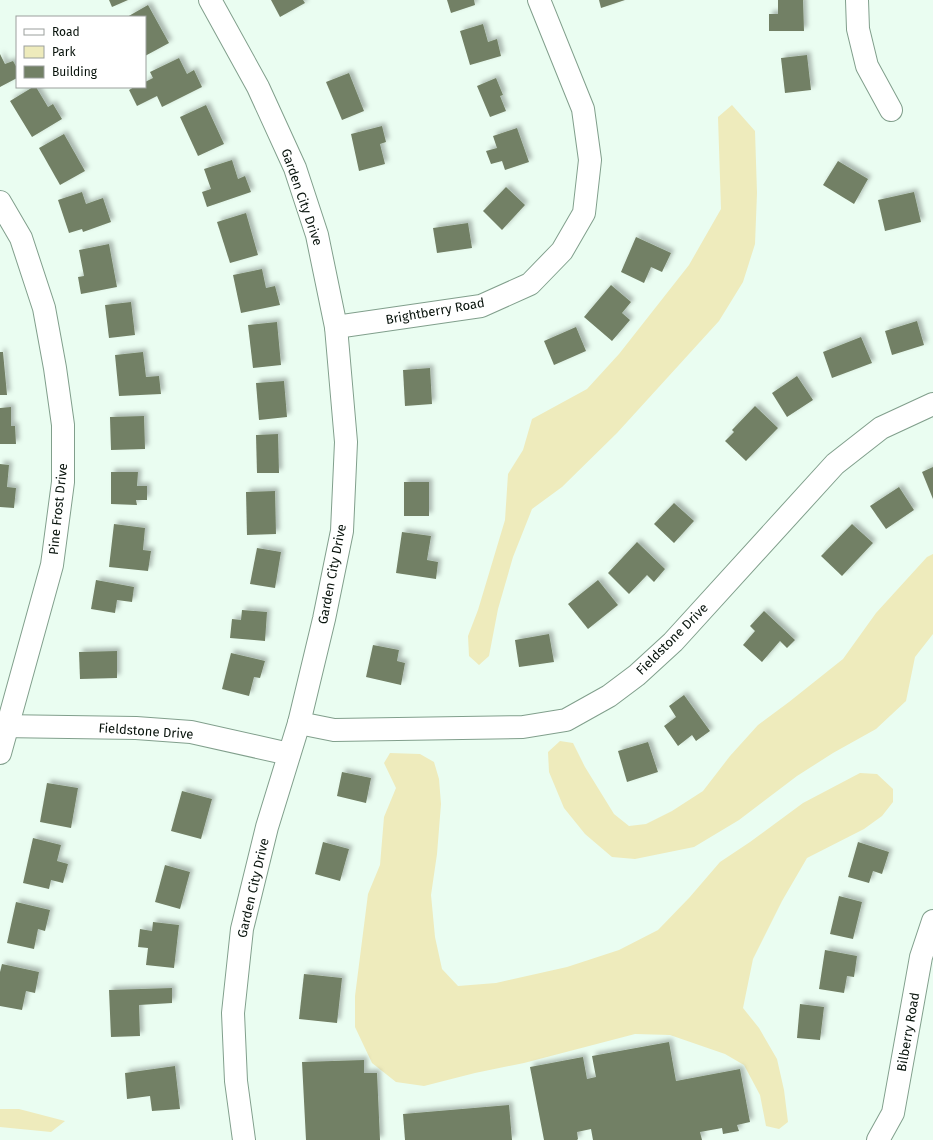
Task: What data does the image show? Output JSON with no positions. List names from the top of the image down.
{
  "streets": {
    "street": [
      "Garden City Drive",
      "Brightberry Road",
      "Pine Frost Drive",
      "Fieldstone Drive",
      "Bilberry Road"
    ]
  },
  "crossings": [
    ["Garden City Drive", "Brightberry Road"],
    ["Garden City Drive", "Fieldstone Drive"],
    ["Pine Frost Drive", "Fieldstone Drive"]
  ],
  "legend": ["Road", "Park", "Building"]
}
